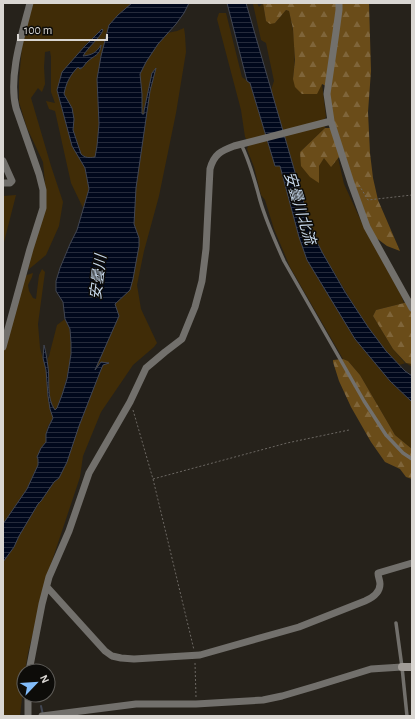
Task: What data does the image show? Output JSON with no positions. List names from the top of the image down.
{
  "water": ["安曇川北流", "安曇川"],
  "scale_bar": "100 m",
  "north": "top right"
}
